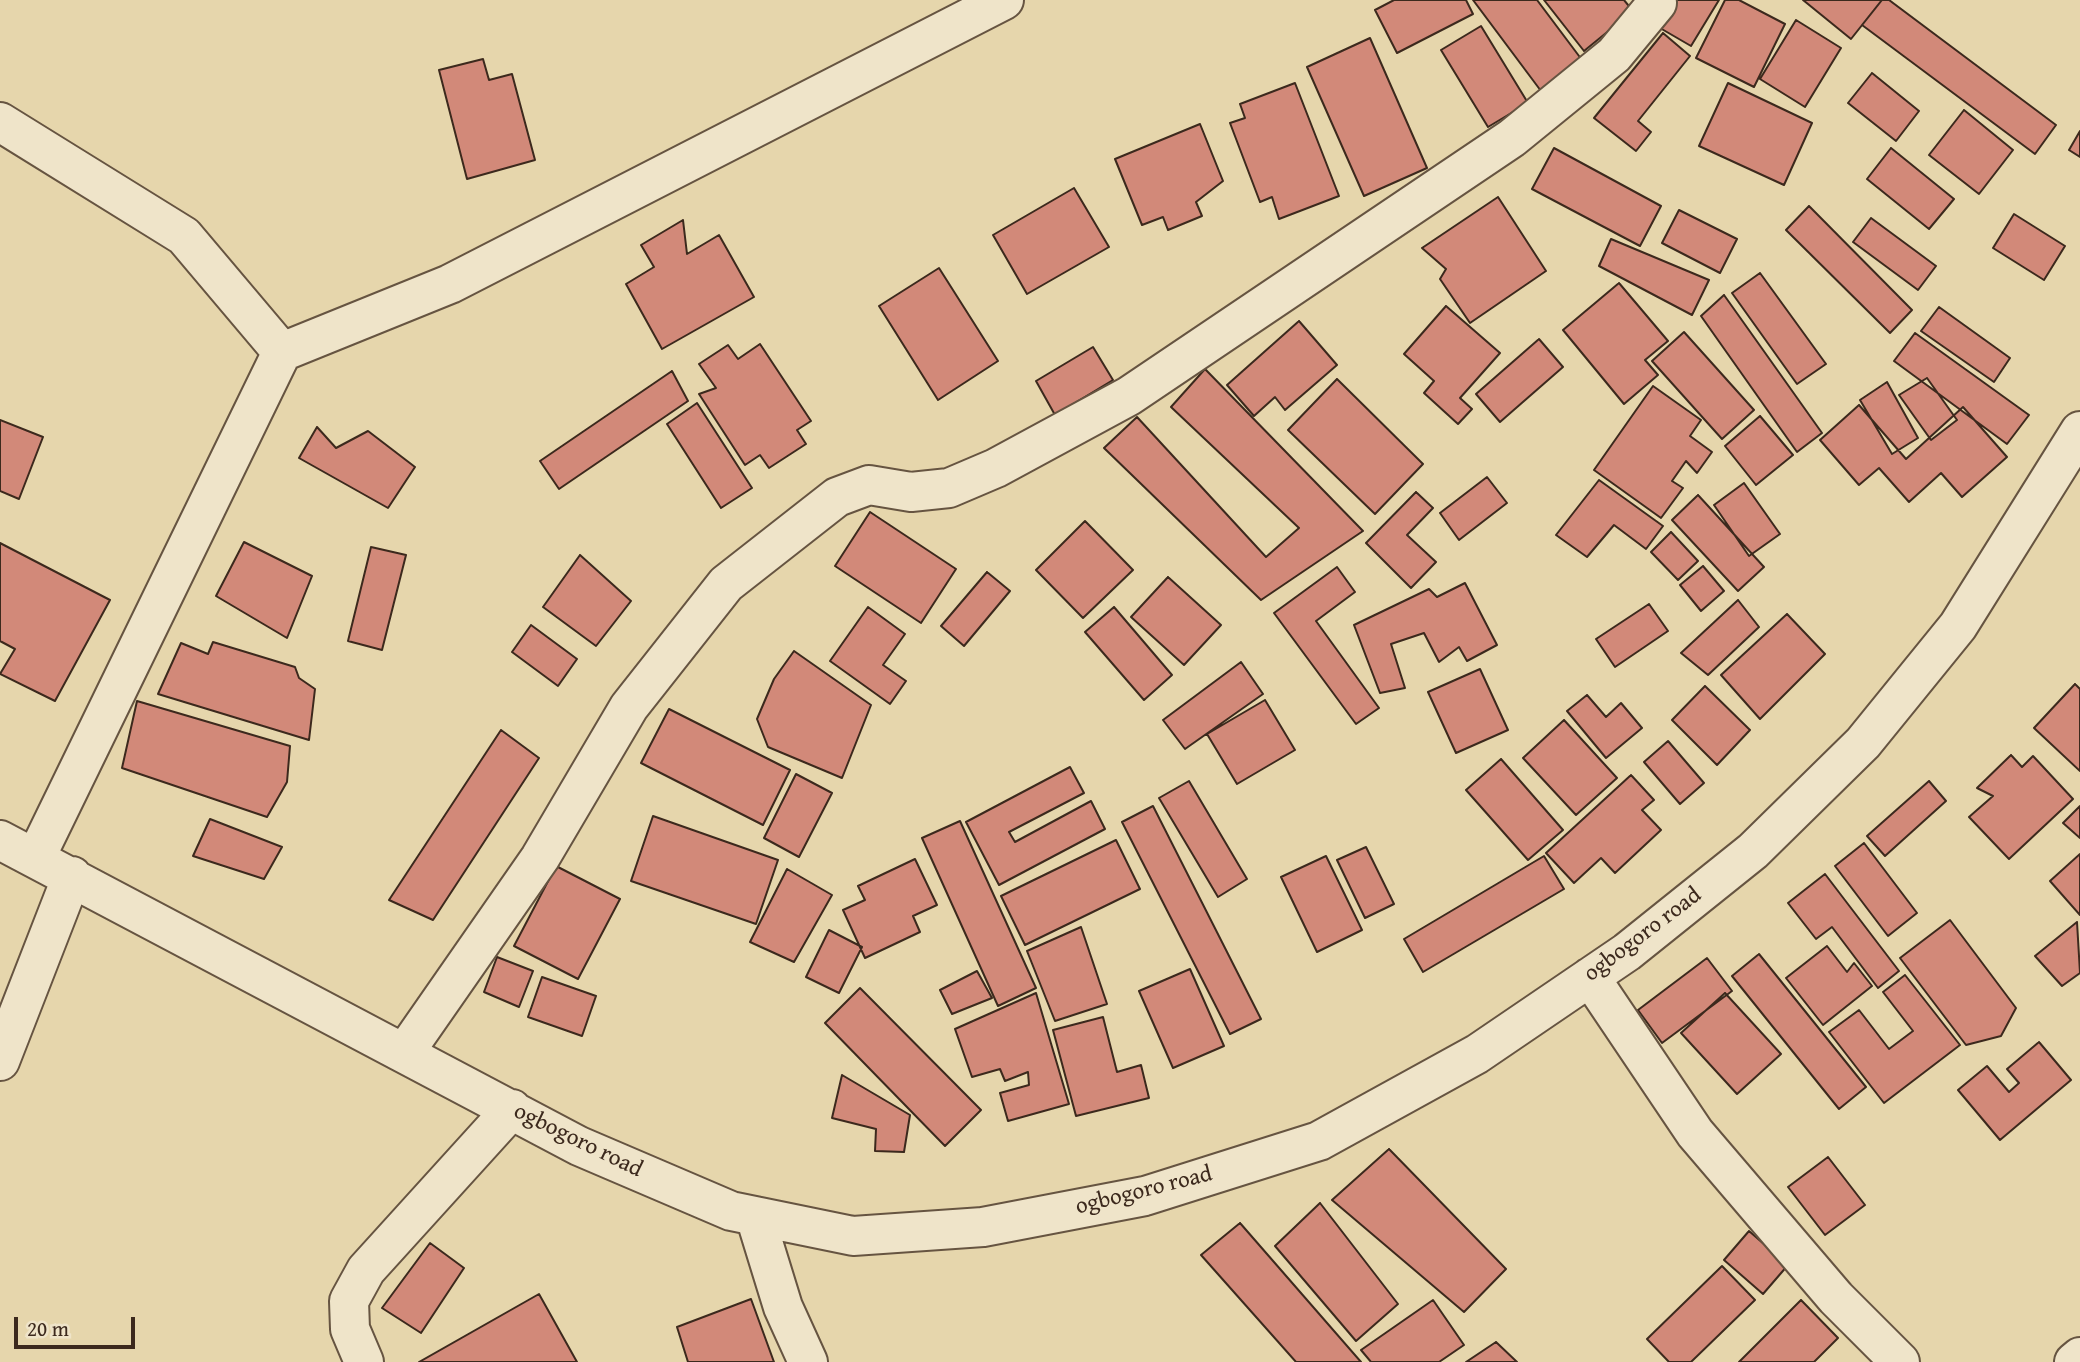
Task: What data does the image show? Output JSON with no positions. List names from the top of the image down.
{
  "streets": {
    "street": ["ogbogoro road"]
  },
  "scale_bar": "20 m"
}
